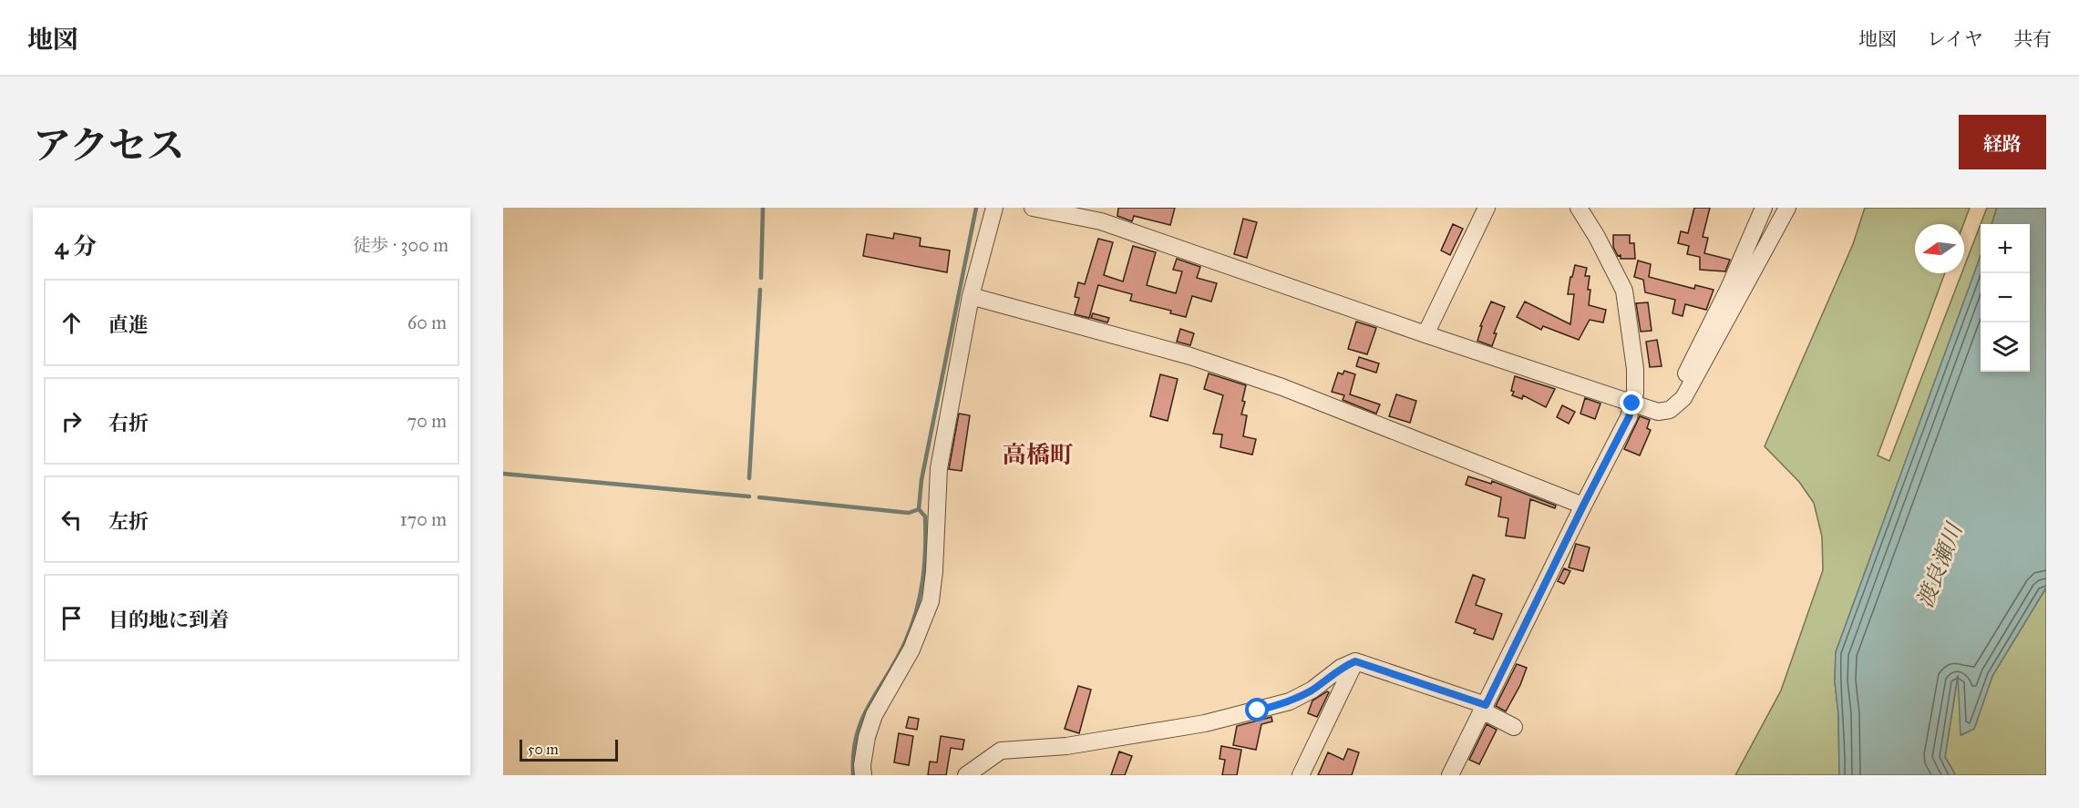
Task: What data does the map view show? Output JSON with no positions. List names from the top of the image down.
{
  "districts": ["高橋町"],
  "water": ["渡良瀬川"],
  "scale_bar": "50 m",
  "north": "left",
  "page": {
    "header": "地図",
    "nav": ["地図", "レイヤ", "共有"],
    "title": "アクセス",
    "buttons": "経路",
    "heading": ["4 分", "徒歩 · 300 m"],
    "map_buttons": ["+", "−"],
    "list": [
      ["直進", "60 m"],
      ["右折", "70 m"],
      ["左折", "170 m"],
      "目的地に到着"
    ],
    "scale": "50 m"
  }
}
